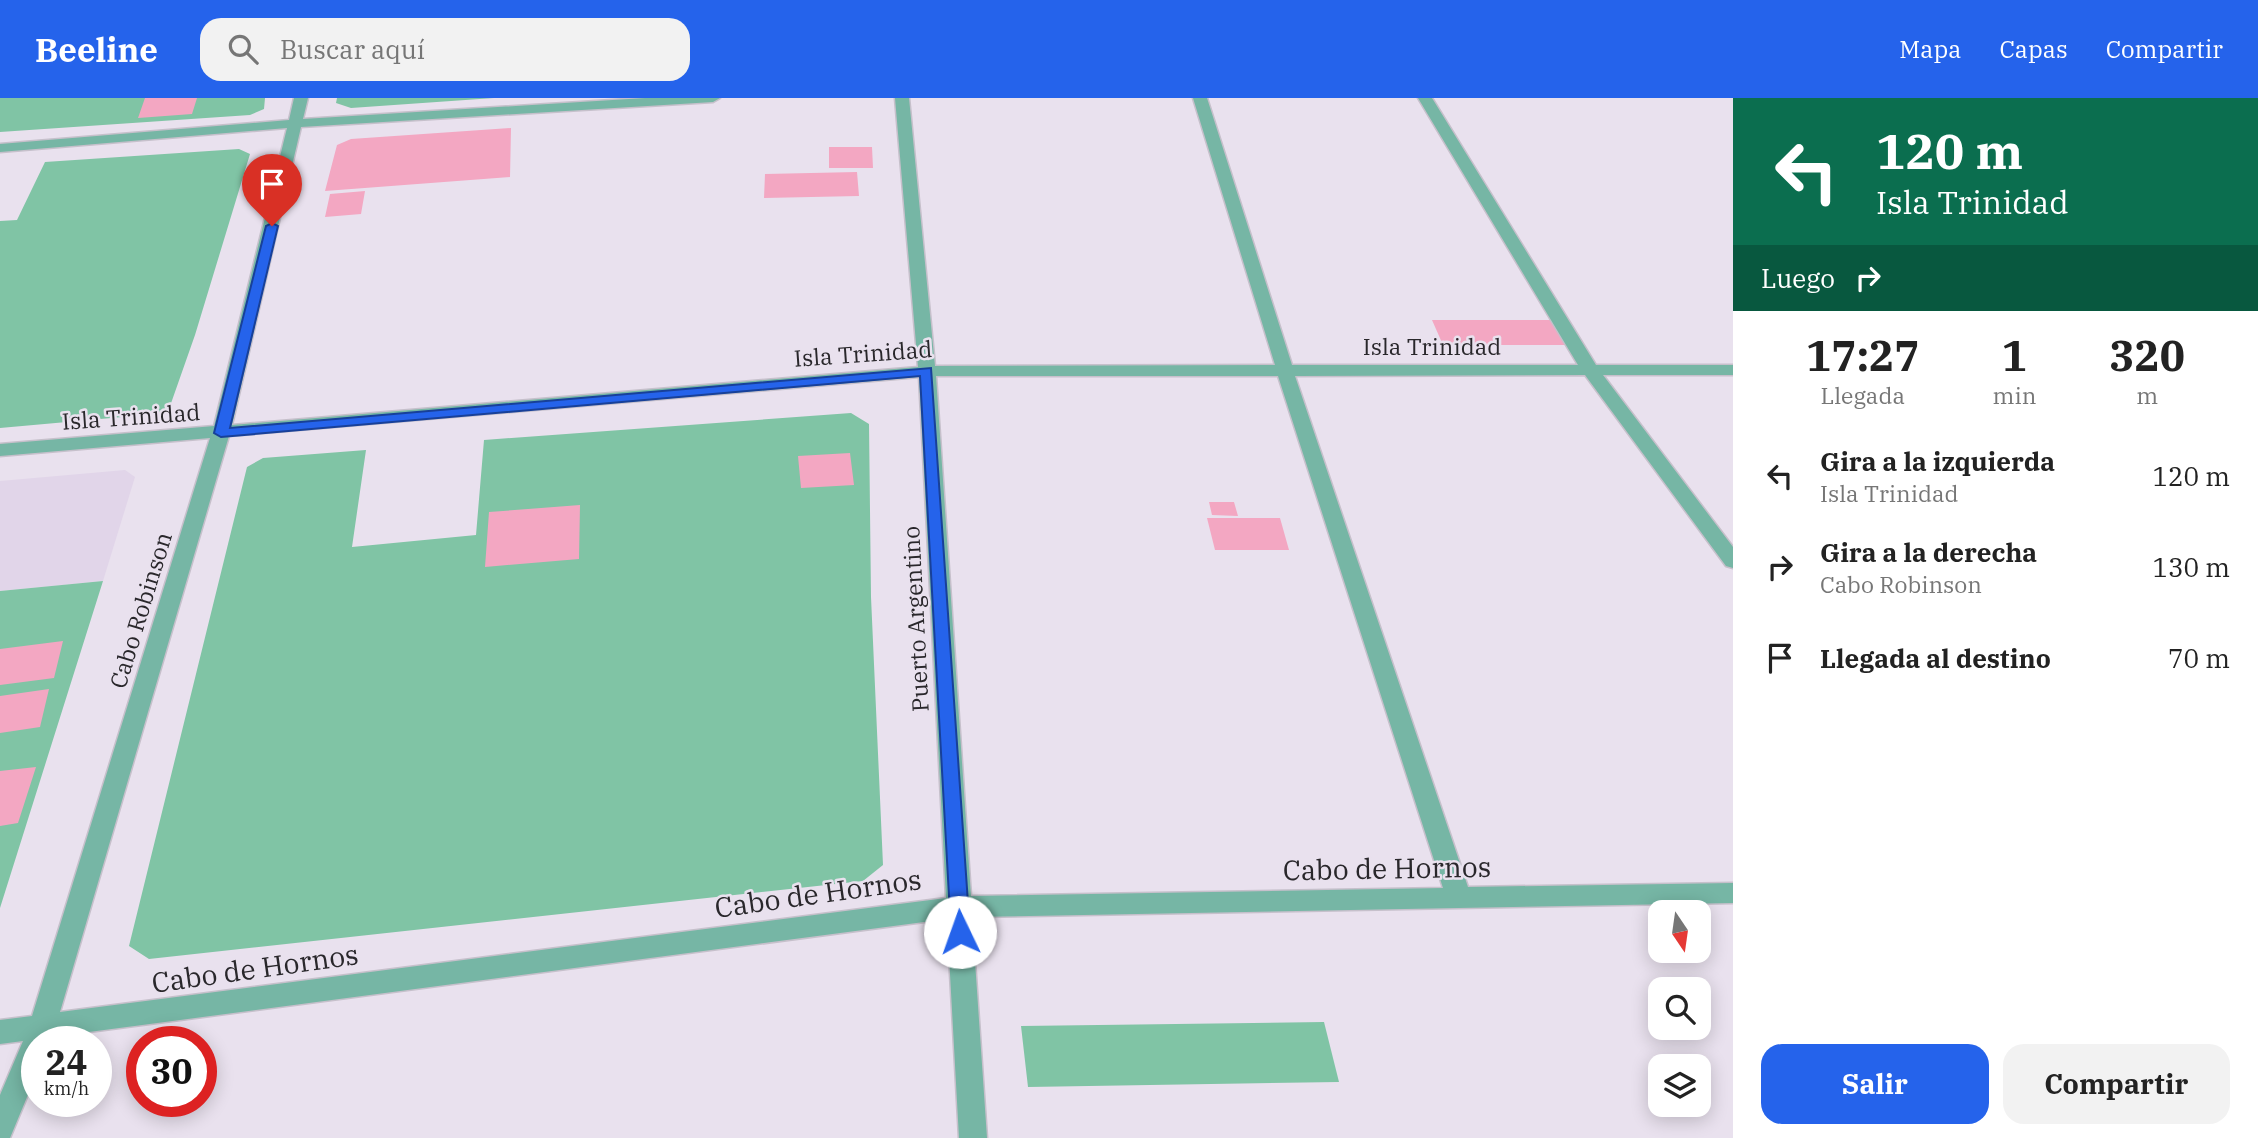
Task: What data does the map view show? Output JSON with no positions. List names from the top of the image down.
{
  "streets": {
    "street": [
      "Isla Trinidad",
      "Cabo Robinson",
      "Puerto Argentino",
      "Cabo de Hornos"
    ]
  },
  "crossings": [
    ["Isla Trinidad", "Cabo Robinson"],
    ["Isla Trinidad", "Puerto Argentino"],
    ["Puerto Argentino", "Cabo de Hornos"]
  ],
  "north": "bottom",
  "page": {
    "header": "Beeline",
    "search": "Buscar aquí",
    "nav": ["Mapa", "Capas", "Compartir"],
    "turn": ["120 m", "Isla Trinidad"],
    "then": "Luego",
    "eta": [
      "17:27",
      "Llegada",
      "1",
      "min",
      "320",
      "m"
    ],
    "list": [
      {
        "name": "Gira a la izquierda",
        "note": "Isla Trinidad",
        "value": "120 m"
      },
      {
        "name": "Gira a la derecha",
        "note": "Cabo Robinson",
        "value": "130 m"
      },
      {
        "name": "Llegada al destino",
        "value": "70 m"
      }
    ],
    "speed": "24 km/h",
    "limit": "30",
    "buttons": ["Salir", "Compartir"]
  }
}
